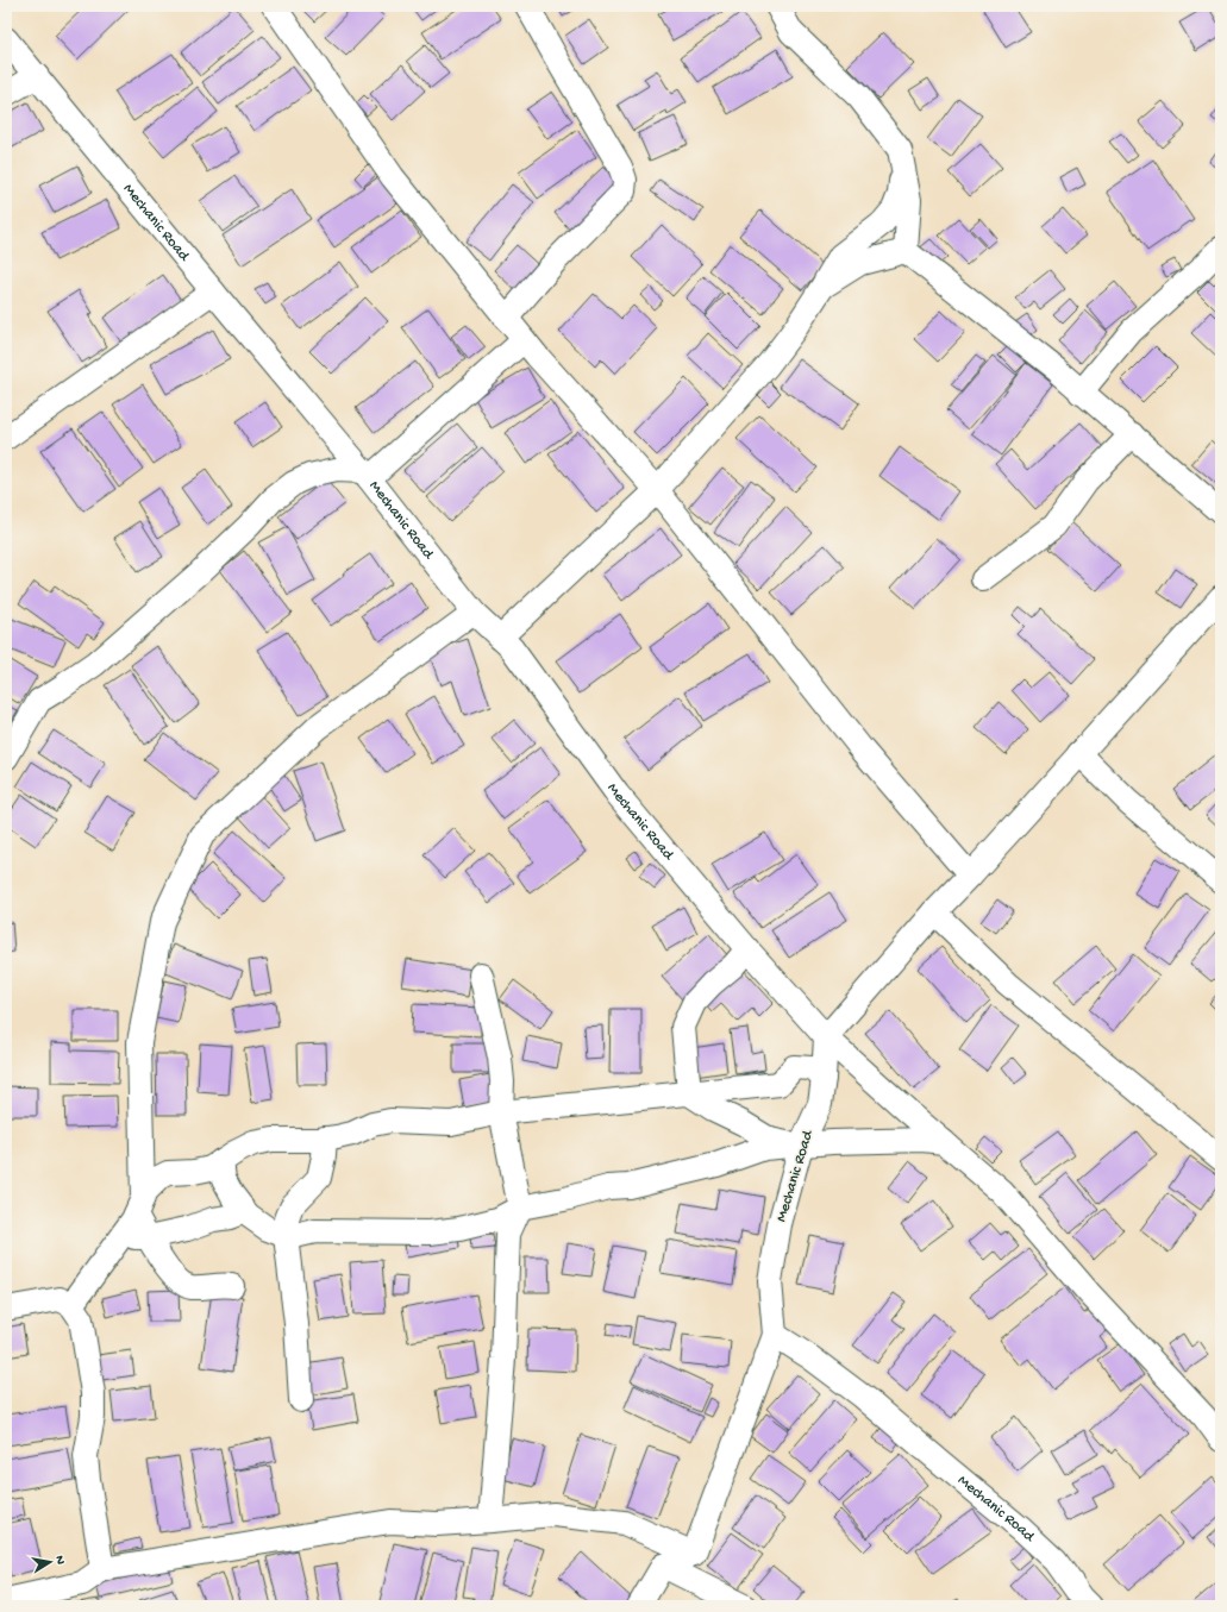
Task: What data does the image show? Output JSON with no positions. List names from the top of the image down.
{
  "streets": {
    "street": ["Mechanic Road"]
  },
  "north": "right"
}
